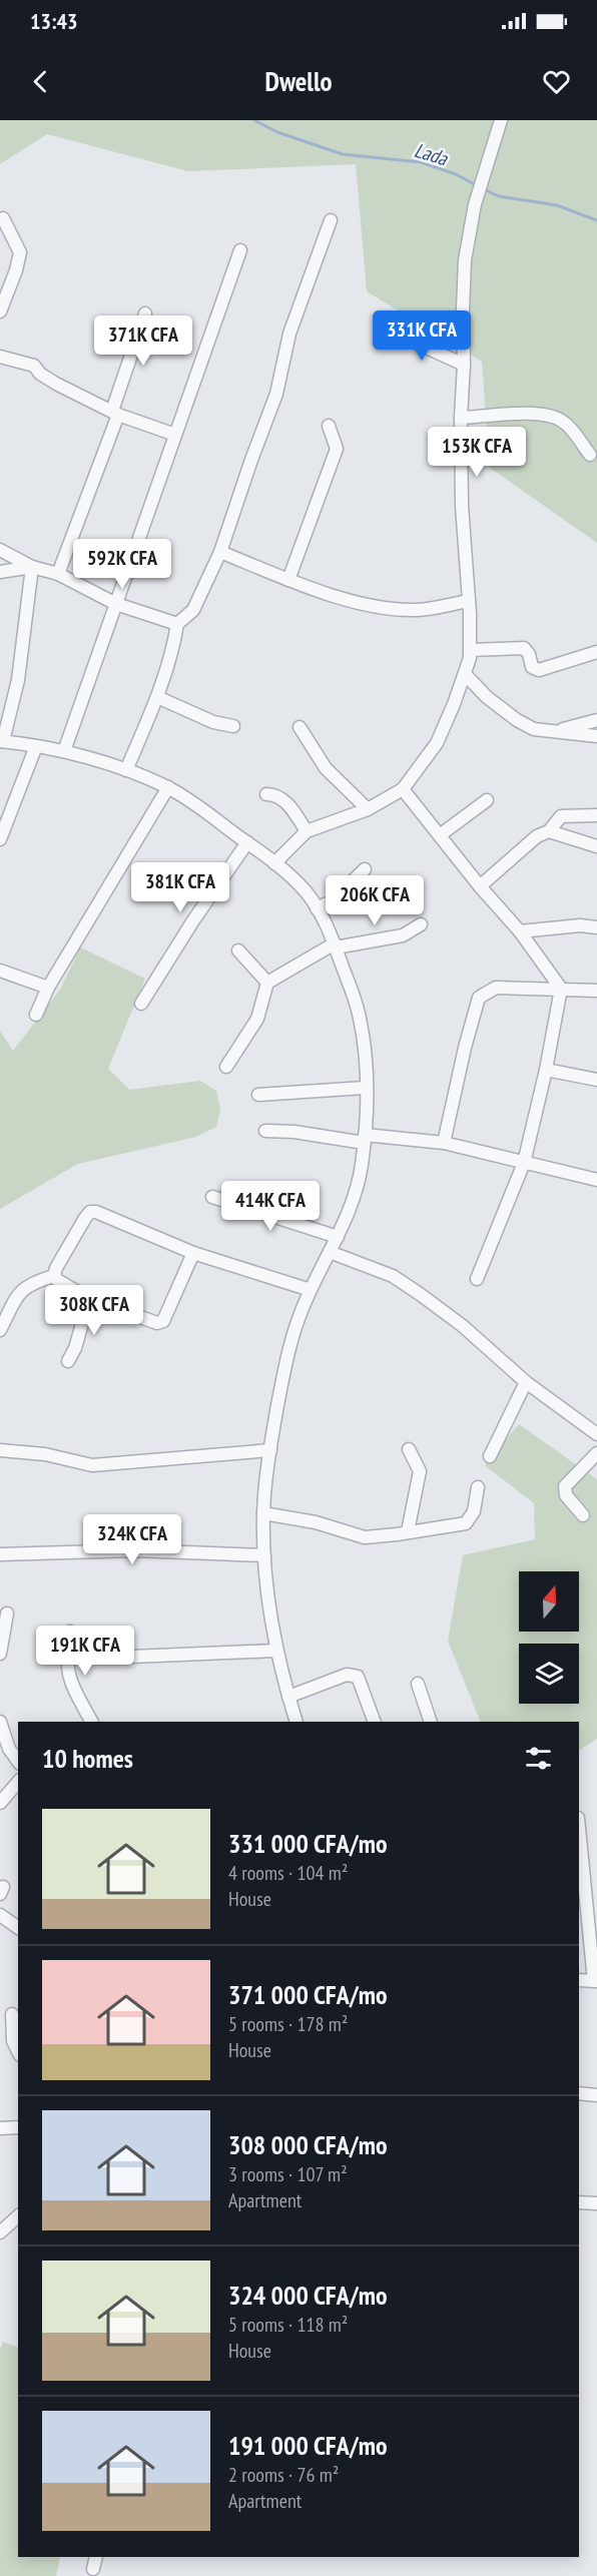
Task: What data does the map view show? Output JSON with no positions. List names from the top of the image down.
{
  "water": ["Lada"],
  "north": "top",
  "page": {
    "status": "13:43",
    "header": "Dwello",
    "price": [
      "331K CFA",
      "371K CFA",
      "153K CFA",
      "592K CFA",
      "381K CFA",
      "206K CFA",
      "414K CFA",
      "308K CFA",
      "324K CFA",
      "191K CFA"
    ],
    "heading": "10 homes",
    "list": [
      {
        "name": "331 000 CFA/mo",
        "note": "4 rooms · 104 m² · House"
      },
      {
        "name": "371 000 CFA/mo",
        "note": "5 rooms · 178 m² · House"
      },
      {
        "name": "308 000 CFA/mo",
        "note": "3 rooms · 107 m² · Apartment"
      },
      {
        "name": "324 000 CFA/mo",
        "note": "5 rooms · 118 m² · House"
      },
      {
        "name": "191 000 CFA/mo",
        "note": "2 rooms · 76 m² · Apartment"
      }
    ]
  }
}
